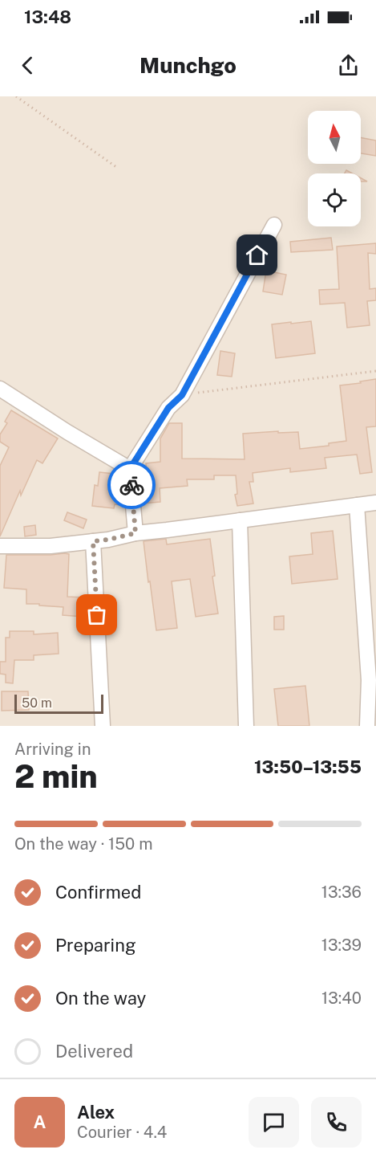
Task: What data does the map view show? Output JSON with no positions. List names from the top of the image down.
{
  "scale_bar": "50 m",
  "north": "top",
  "page": {
    "status": "13:48",
    "header": "Munchgo",
    "scale": "50 m",
    "heading": ["2 min", "Arriving in", "13:50–13:55"],
    "panel": ["Alex", "Courier · 4.4"],
    "bar": "On the way · 150 m",
    "list": [
      ["Confirmed", "13:36"],
      ["Preparing", "13:39"],
      ["On the way", "13:40"],
      "Delivered"
    ],
    "round": "A"
  }
}
